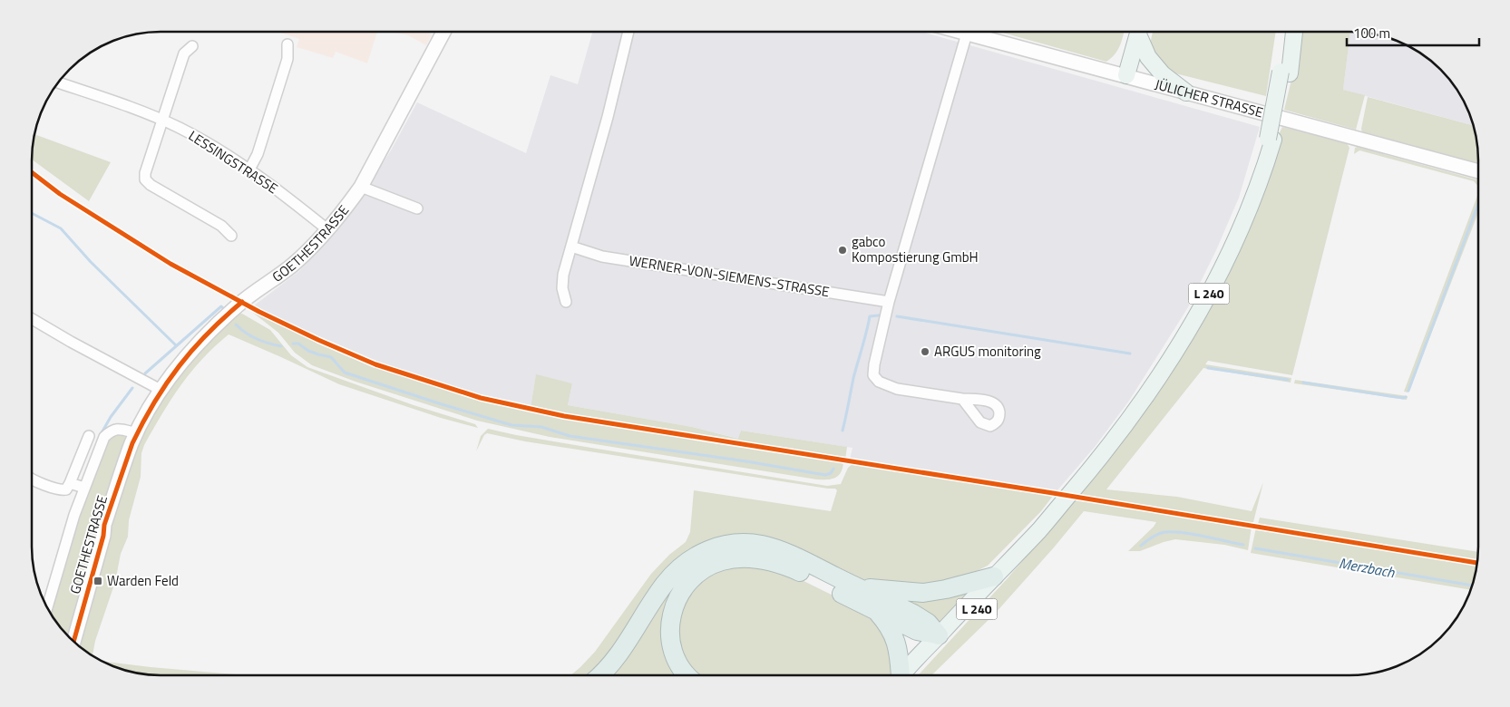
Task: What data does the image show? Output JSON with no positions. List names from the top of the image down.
{
  "streets": {
    "main road": ["L 240"],
    "street": [
      "JÜLICHER STRASSE",
      "LESSINGSTRASSE",
      "GOETHESTRASSE",
      "WERNER-VON-SIEMENS-STRASSE"
    ]
  },
  "crossings": [
    ["LESSINGSTRASSE", "GOETHESTRASSE"]
  ],
  "water": ["Merzbach"],
  "places": {
    "other": ["gabco Kompostierung GmbH", "ARGUS monitoring"],
    "transit": ["Warden Feld"]
  },
  "scale_bar": "100 m"
}
